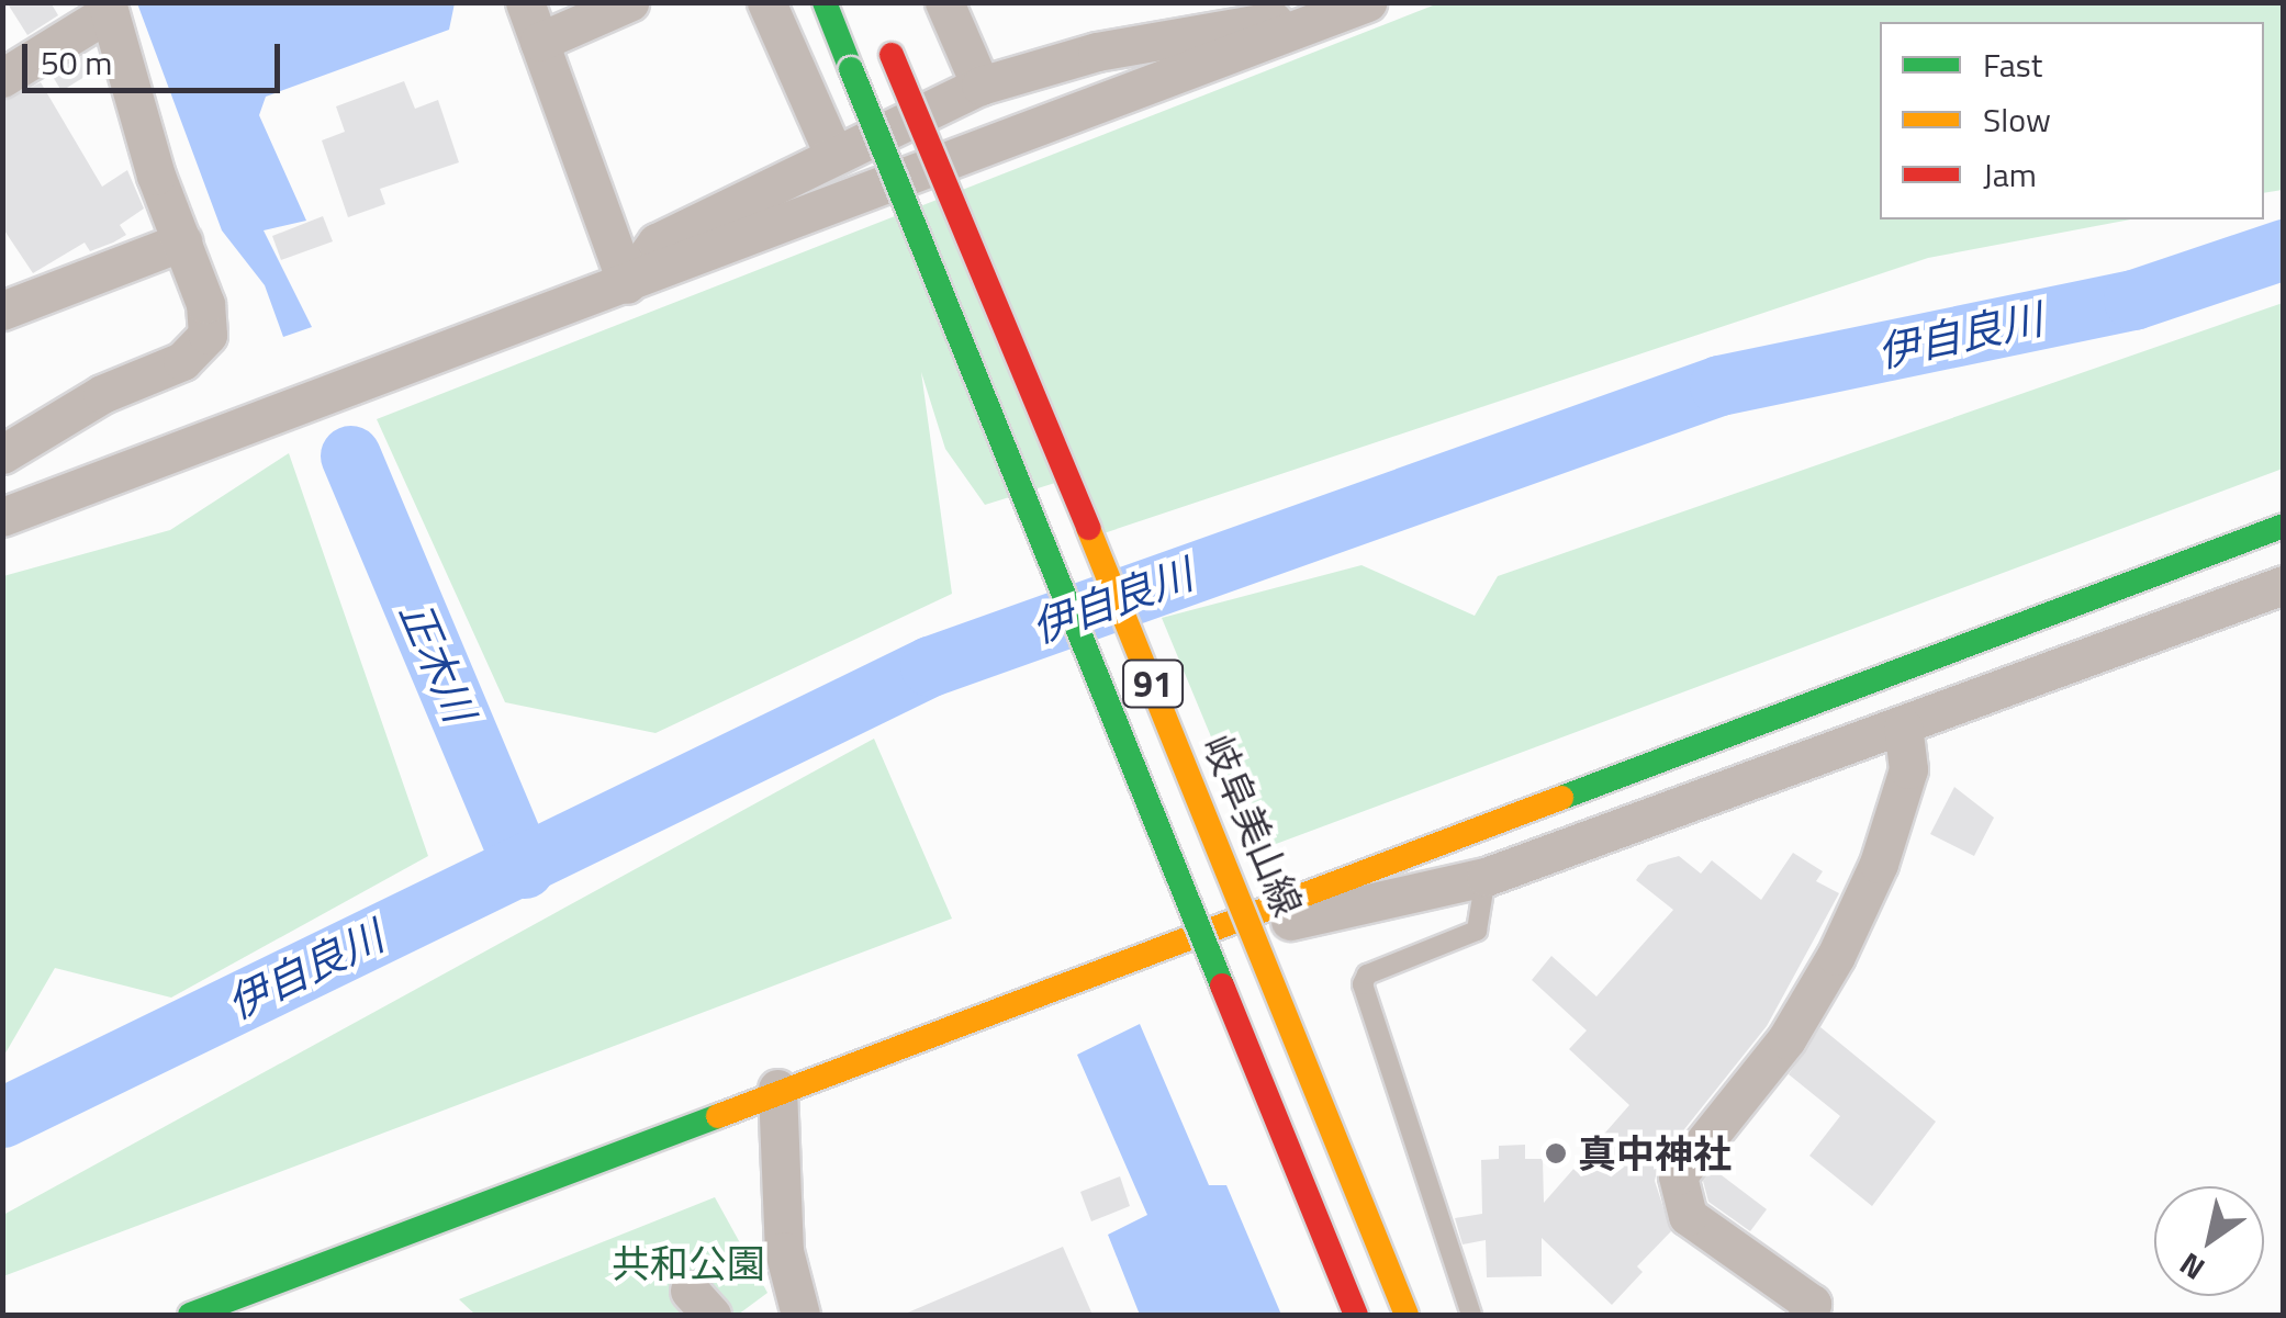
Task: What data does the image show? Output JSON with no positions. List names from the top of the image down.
{
  "streets": {
    "main road": ["91", "岐阜美山線"]
  },
  "water": ["伊自良川", "正木川"],
  "parks": ["共和公園"],
  "places": ["真中神社"],
  "legend": ["Fast", "Slow", "Jam"],
  "scale_bar": "50 m",
  "north": "bottom left"
}
